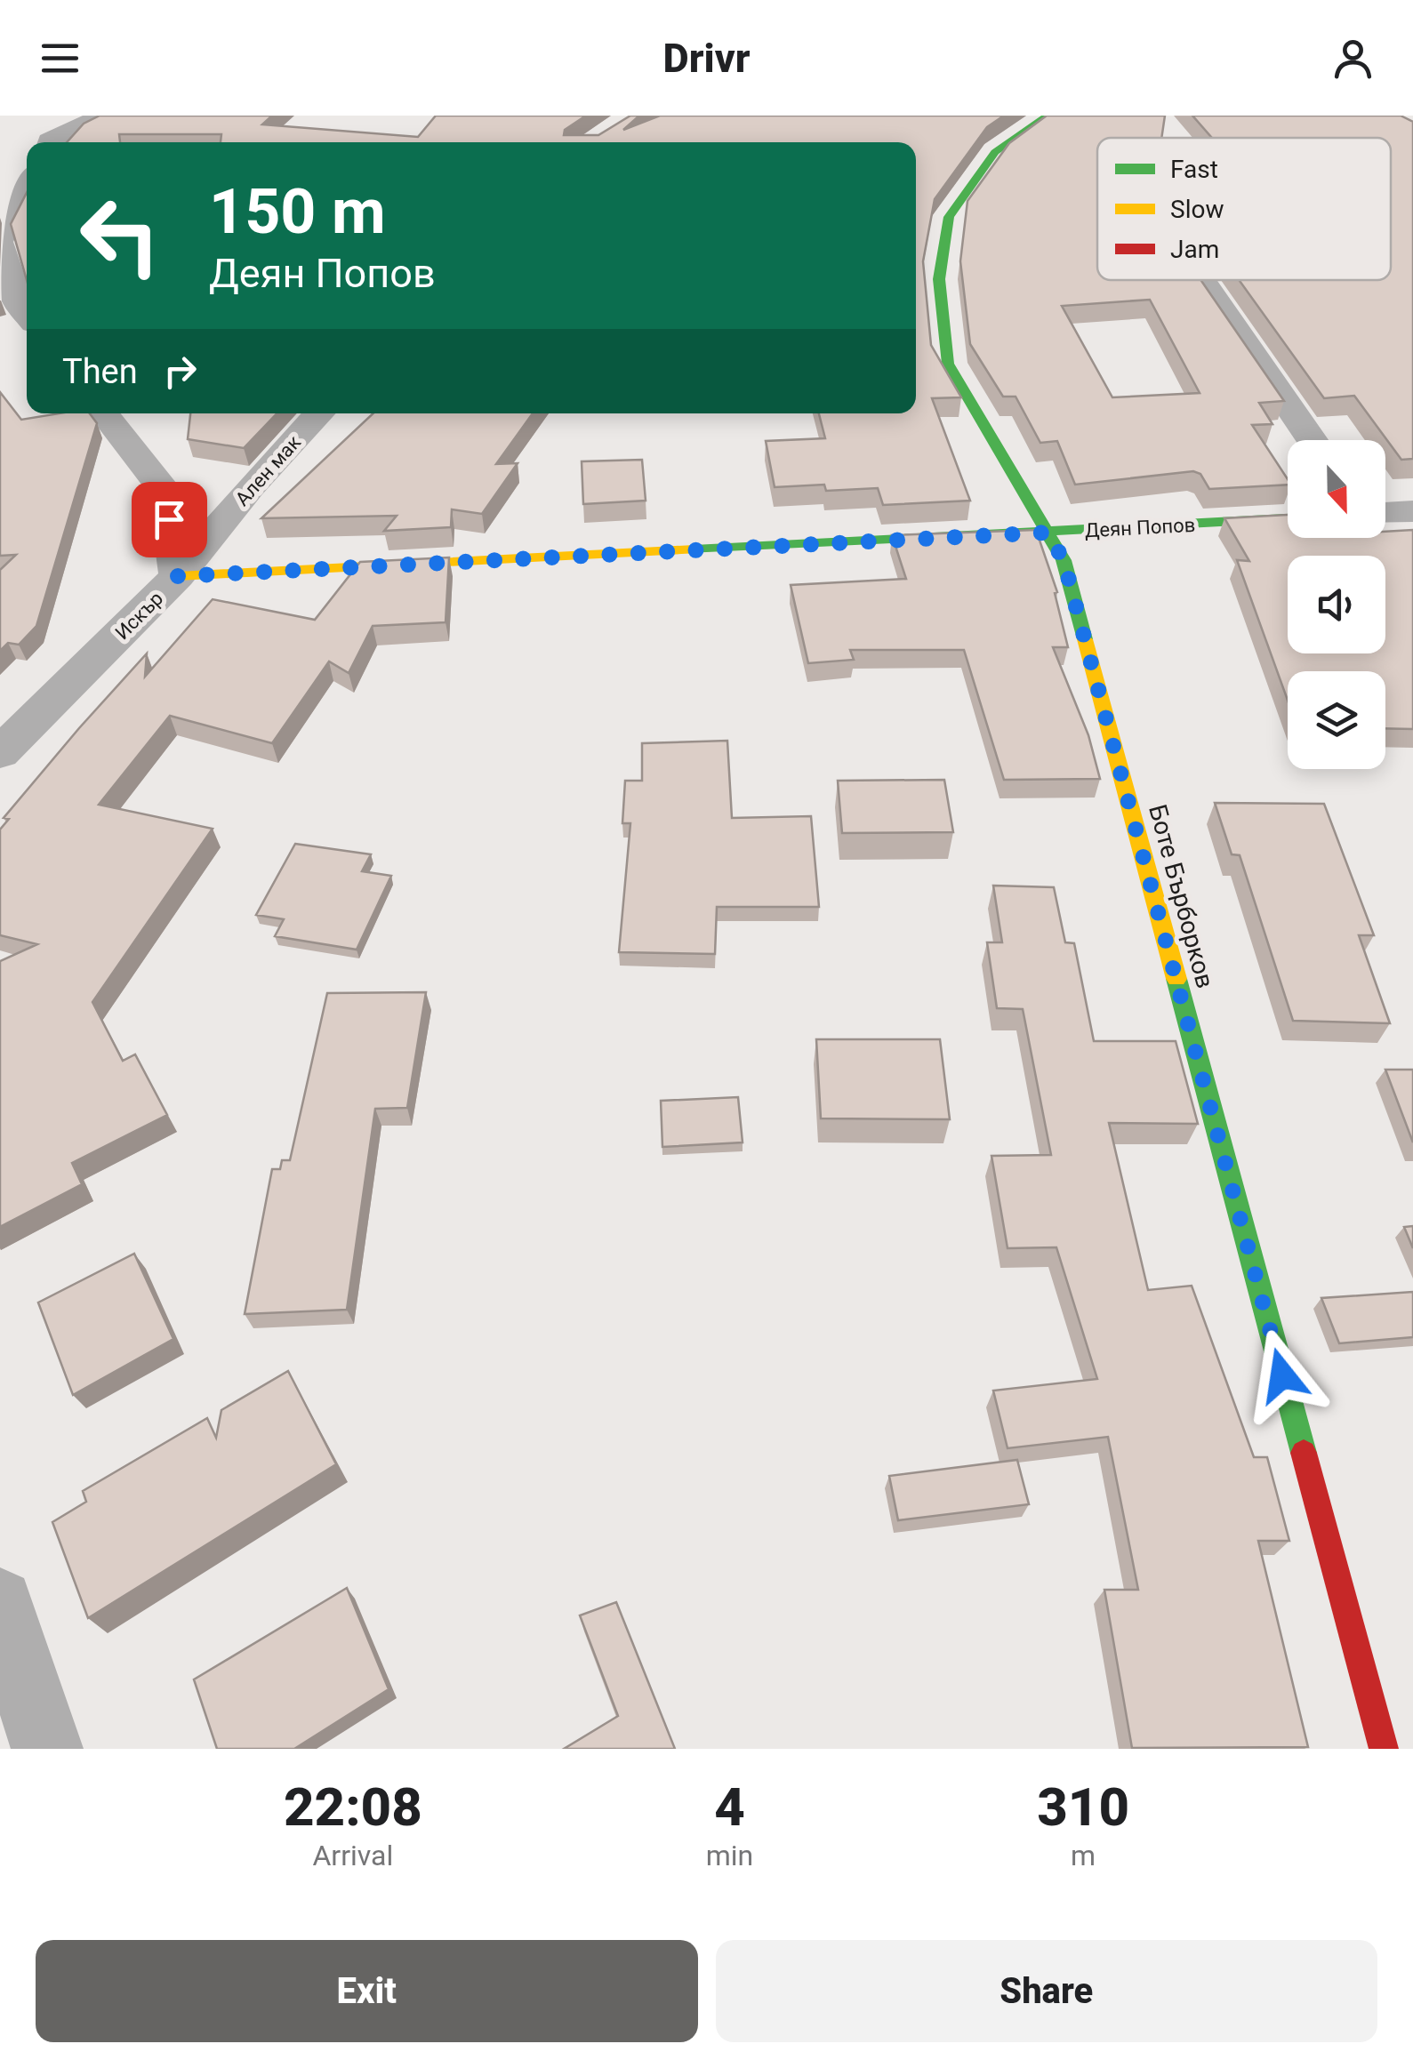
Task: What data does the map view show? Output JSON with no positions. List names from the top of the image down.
{
  "streets": {
    "street": [
      "Ален мак",
      "Деян Попов",
      "Искър",
      "Боте Бърборков"
    ]
  },
  "crossings": [
    ["Ален мак", "Деян Попов"],
    ["Ален мак", "Искър"],
    ["Деян Попов", "Искър"],
    ["Деян Попов", "Боте Бърборков"]
  ],
  "legend": ["Fast", "Slow", "Jam"],
  "north": "bottom",
  "page": {
    "header": "Drivr",
    "turn": ["150 m", "Деян Попов"],
    "then": "Then",
    "eta": [
      "22:08",
      "Arrival",
      "4",
      "min",
      "310",
      "m"
    ],
    "buttons": ["Exit", "Share"]
  }
}
